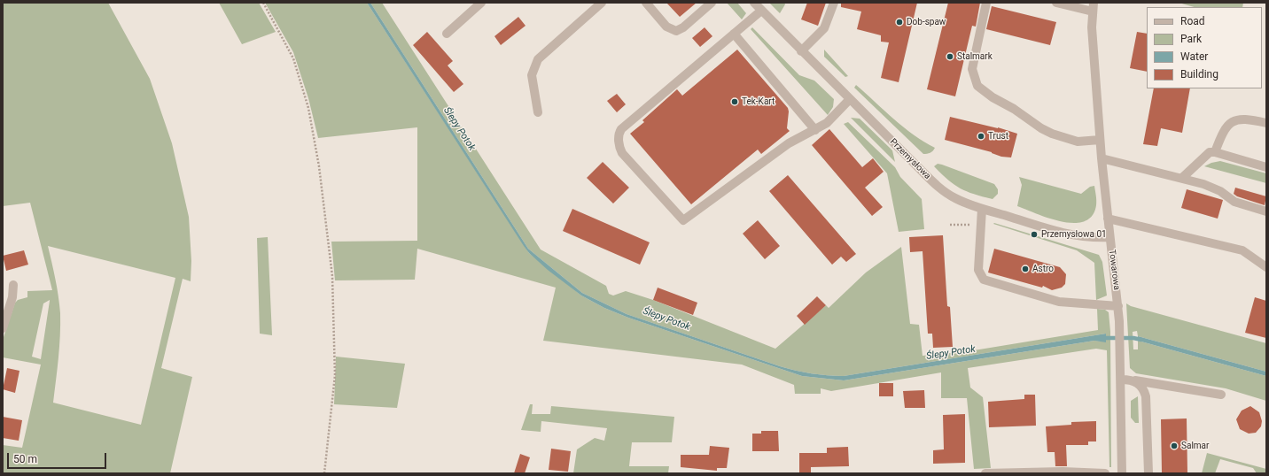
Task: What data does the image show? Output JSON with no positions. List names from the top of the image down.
{
  "streets": {
    "street": ["Przemysłowa", "Towarowa"]
  },
  "crossings": [
    ["Przemysłowa", "Towarowa"]
  ],
  "water": ["Ślepy Potok"],
  "places": [
    "Dob-spaw",
    "Stalmark",
    "Tek-Kart",
    "Trust",
    "Przemysłowa 01",
    "Astro",
    "Salmar"
  ],
  "legend": [
    "Road",
    "Park",
    "Water",
    "Building"
  ],
  "scale_bar": "50 m"
}
